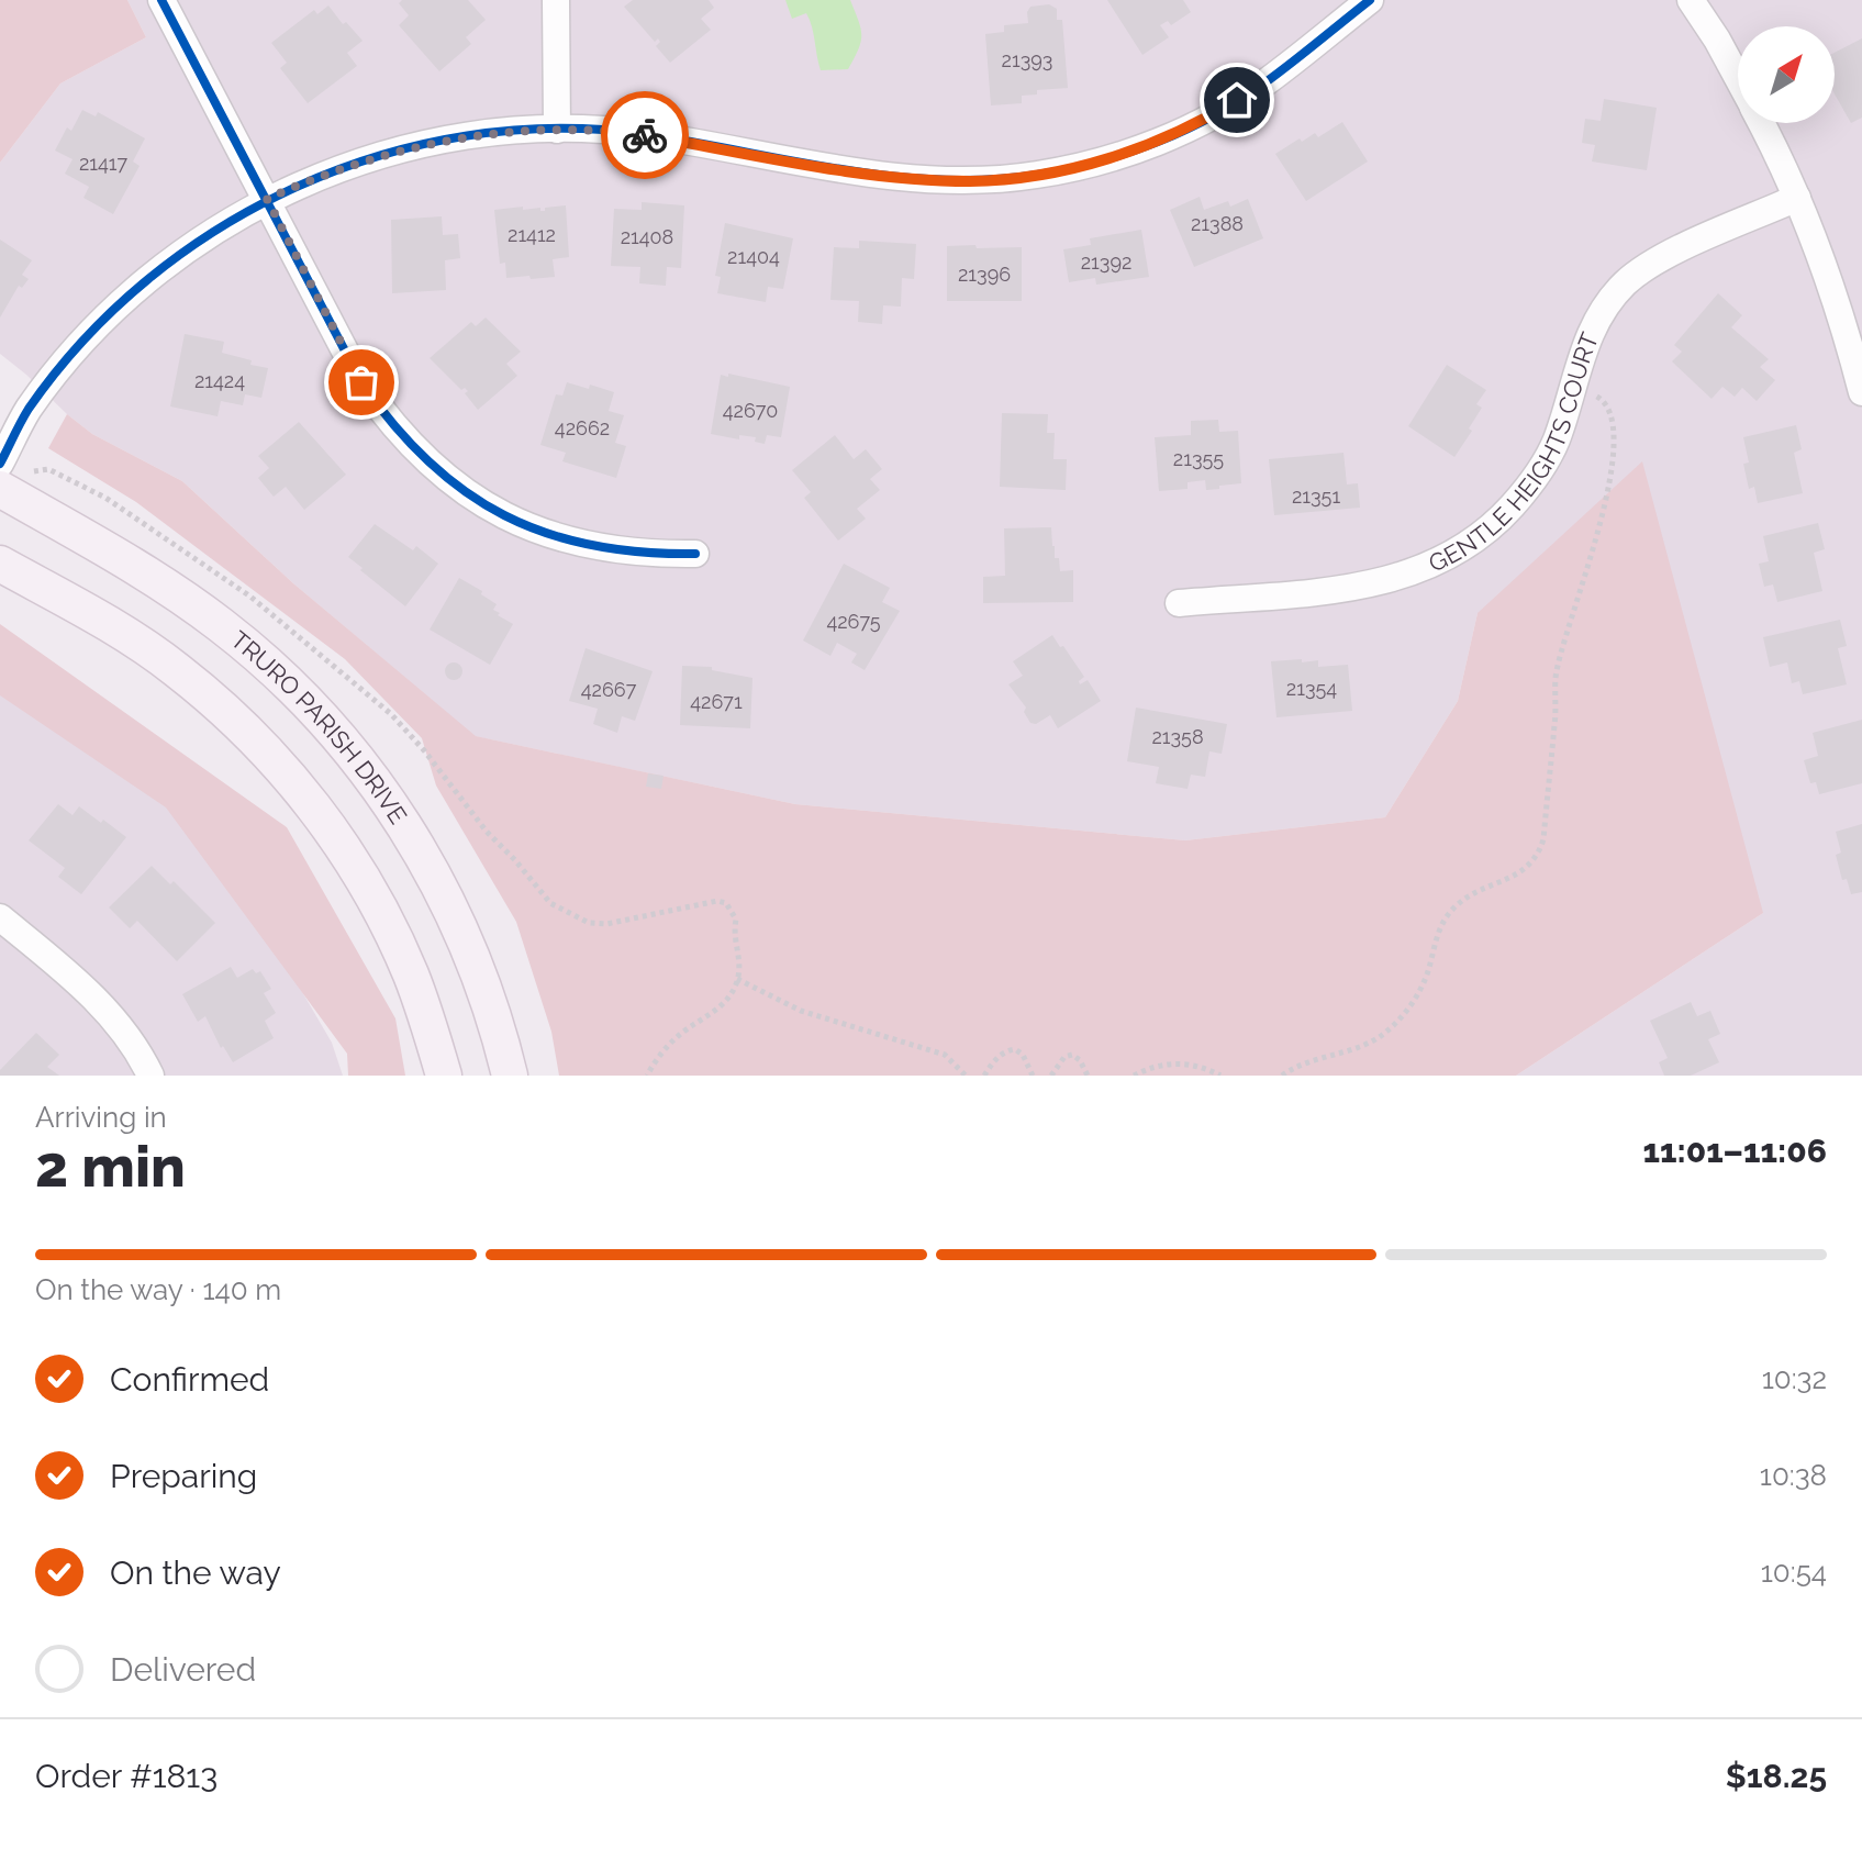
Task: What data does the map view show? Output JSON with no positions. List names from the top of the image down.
{
  "streets": {
    "street": ["GENTLE HEIGHTS COURT", "TRURO PARISH DRIVE"]
  },
  "house_numbers": [
    "21393",
    "21417",
    "21388",
    "21412",
    "21408",
    "21404",
    "21392",
    "21396",
    "21424",
    "42670",
    "42662",
    "21355",
    "21351",
    "42675",
    "21354",
    "42667",
    "42671",
    "21358"
  ],
  "north": "top right",
  "page": {
    "heading": ["2 min", "Arriving in", "11:01–11:06"],
    "panel": ["Order #1813", "$18.25"],
    "bar": "On the way · 140 m",
    "list": [
      ["Confirmed", "10:32"],
      ["Preparing", "10:38"],
      ["On the way", "10:54"],
      "Delivered"
    ]
  }
}
